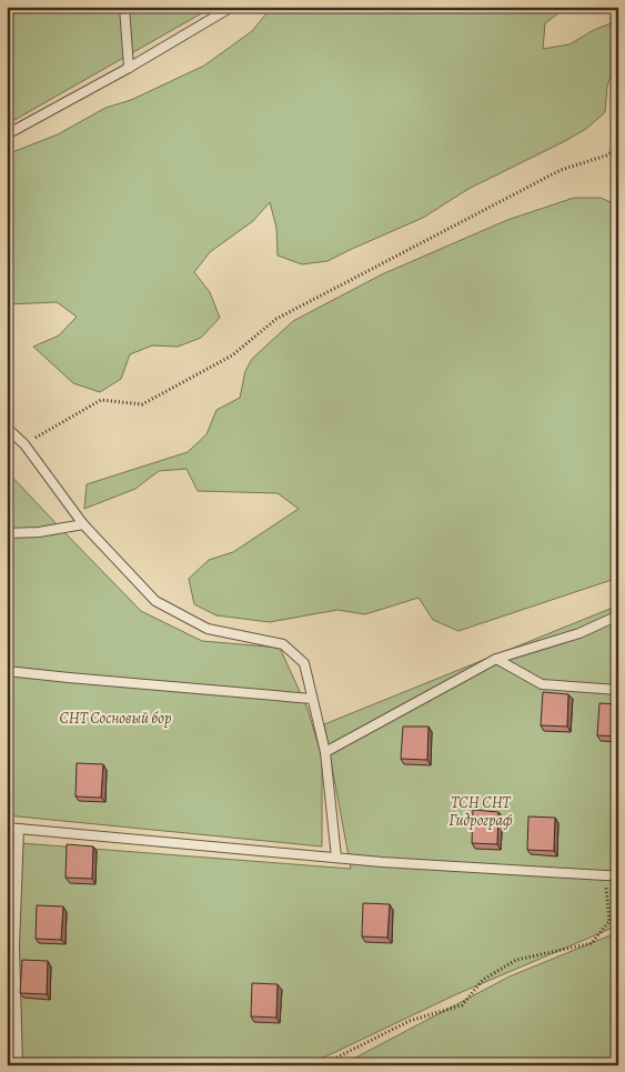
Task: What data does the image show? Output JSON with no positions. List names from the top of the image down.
{
  "parks": ["СНТ Сосновый бор", "ТСН СНТ Гидрограф"]
}
